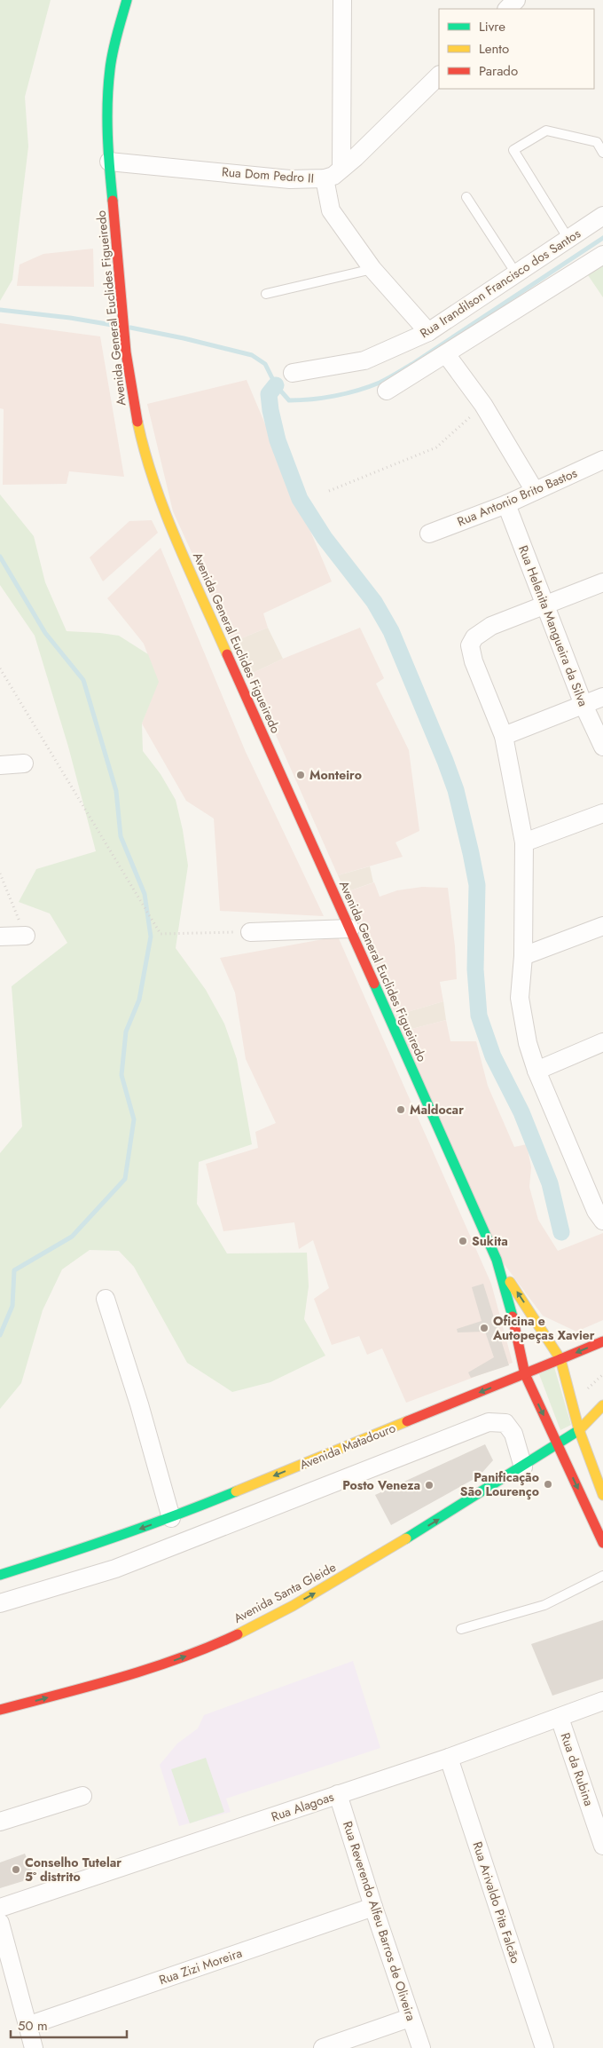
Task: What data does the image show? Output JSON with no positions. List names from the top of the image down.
{
  "streets": {
    "main road": ["Avenida General Euclides Figueiredo", "Avenida Matadouro", "Avenida Santa Gleide"],
    "street": [
      "Rua Dom Pedro II",
      "Rua Irandilson Francisco dos Santos",
      "Rua Antonio Brito Bastos",
      "Rua Helenita Mangueira da Silva",
      "Rua da Rubina",
      "Rua Alagoas",
      "Rua Arivaldo Pita Falcão",
      "Rua Reverendo Alfeu Barros de Oliveira",
      "Rua Zizi Moreira"
    ]
  },
  "crossings": [
    ["Rua Dom Pedro II", "Avenida General Euclides Figueiredo"],
    ["Avenida General Euclides Figueiredo", "Avenida Matadouro"],
    ["Avenida General Euclides Figueiredo", "Avenida Santa Gleide"],
    ["Rua Antonio Brito Bastos", "Rua Helenita Mangueira da Silva"],
    ["Rua da Rubina", "Rua Alagoas"],
    ["Rua Alagoas", "Rua Arivaldo Pita Falcão"],
    ["Rua Alagoas", "Rua Reverendo Alfeu Barros de Oliveira"],
    ["Rua Reverendo Alfeu Barros de Oliveira", "Rua Zizi Moreira"]
  ],
  "one_way": ["Avenida Matadouro", "Avenida Santa Gleide"],
  "places": [
    "Monteiro",
    "Maldocar",
    "Sukita",
    "Oficina e Autopeças Xavier",
    "Panificação São Lourenço",
    "Posto Veneza",
    "Conselho Tutelar 5º distrito"
  ],
  "legend": ["Livre", "Lento", "Parado"],
  "scale_bar": "50 m"
}
